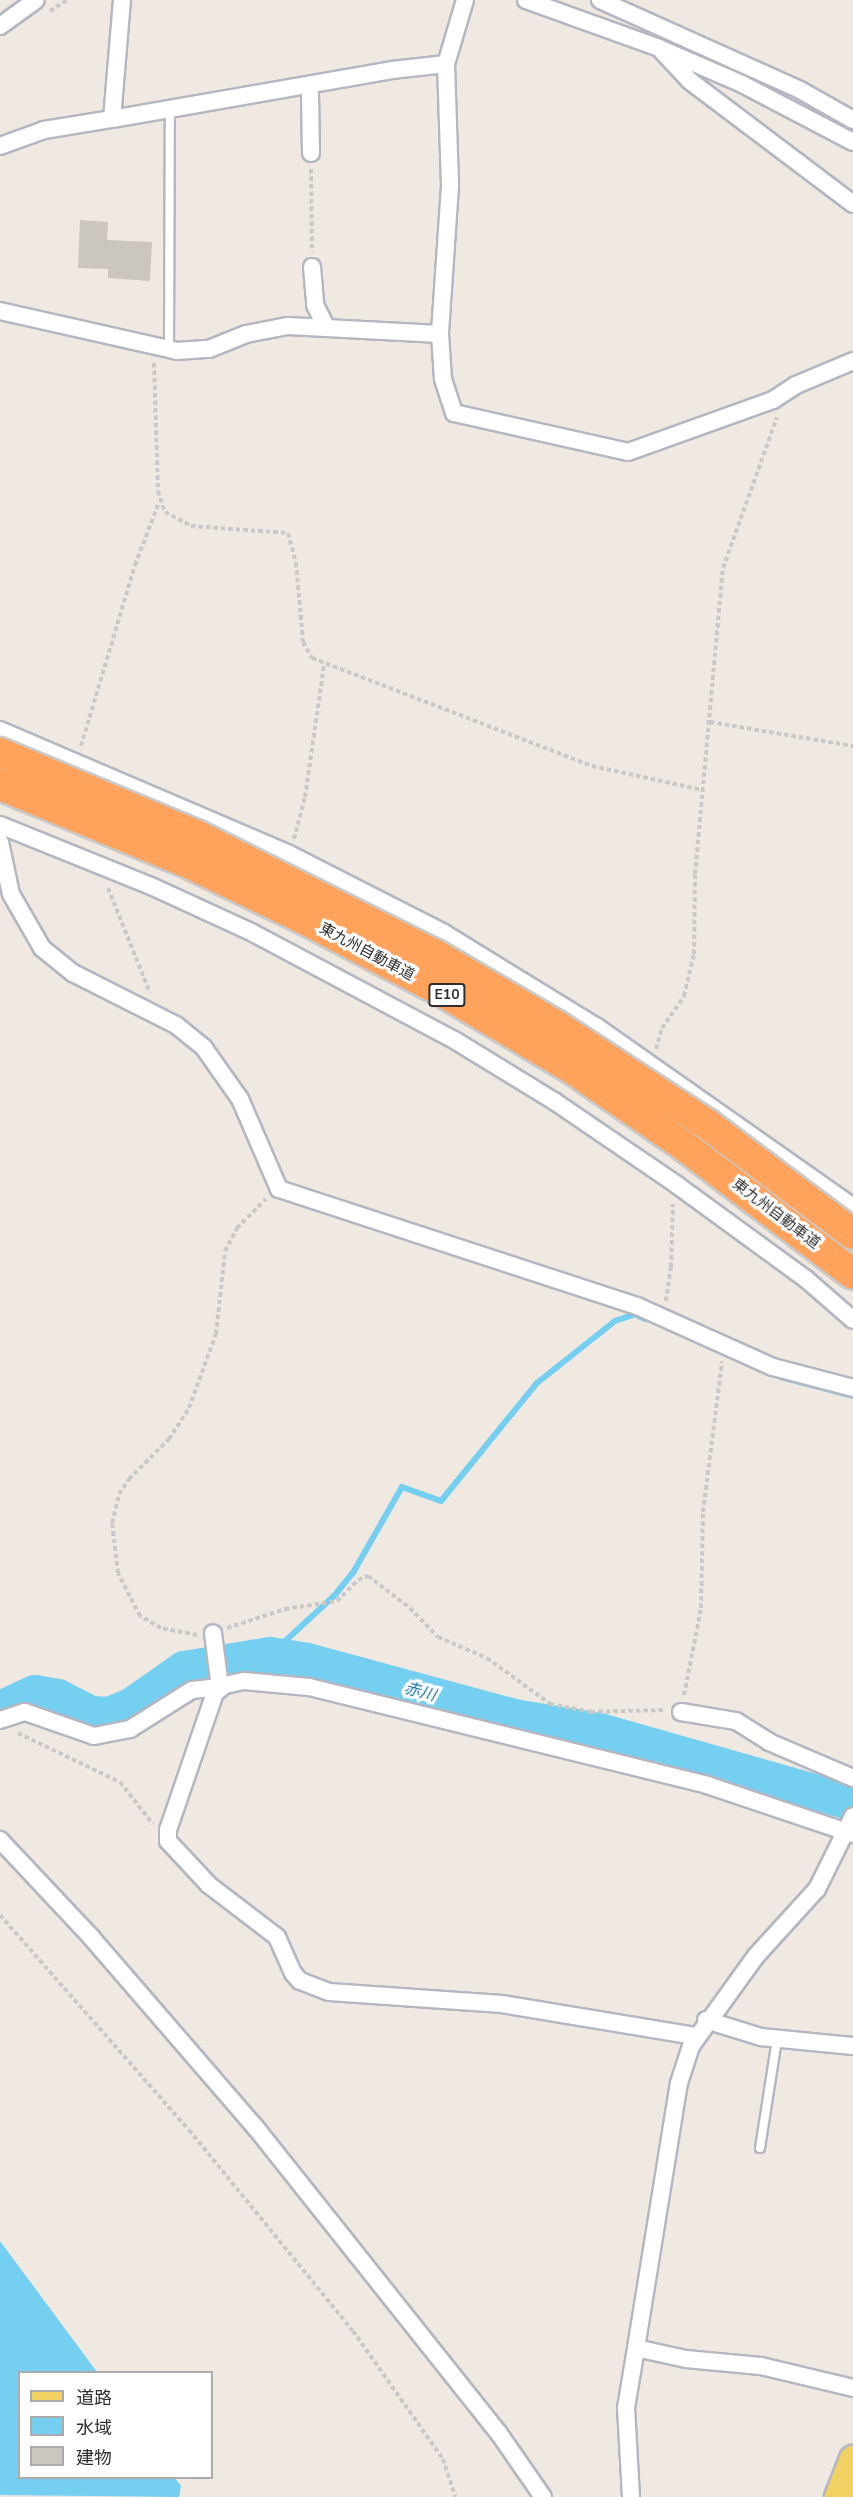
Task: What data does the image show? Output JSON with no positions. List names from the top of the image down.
{
  "streets": {
    "highway": ["東九州自動車道", "E10"]
  },
  "water": ["赤川"],
  "legend": ["道路", "水域", "建物"]
}
